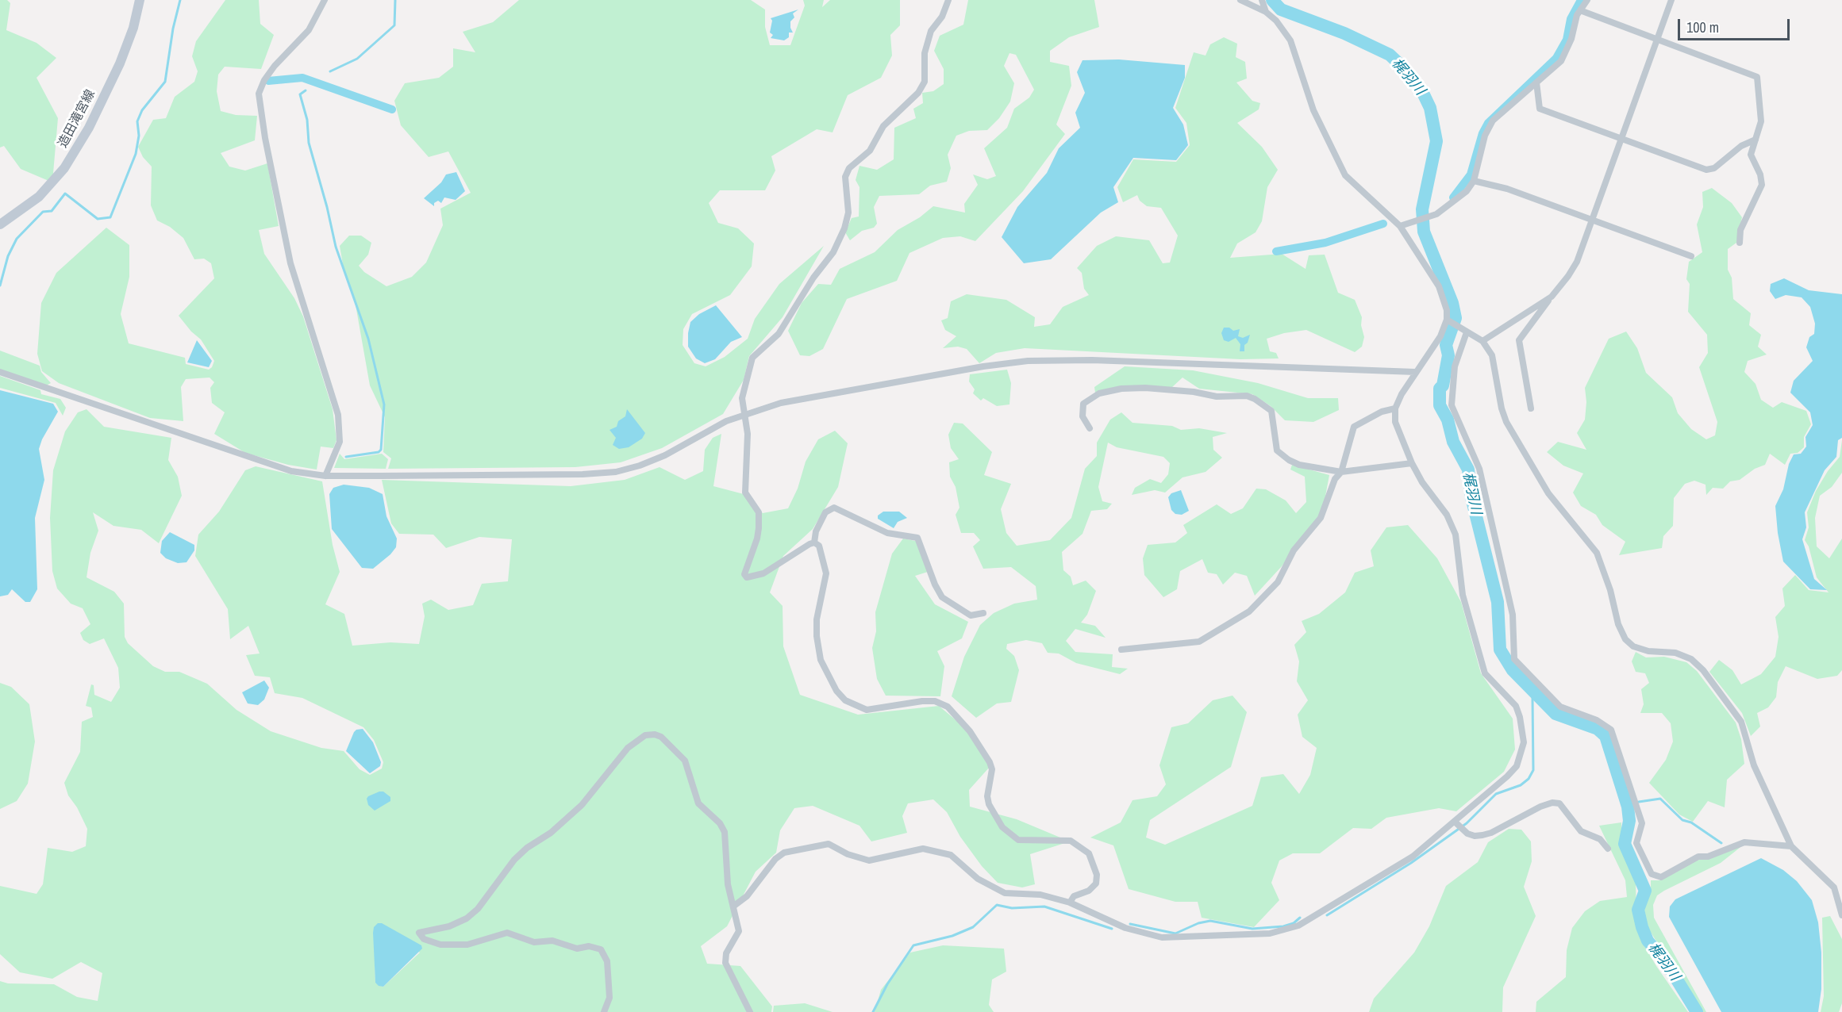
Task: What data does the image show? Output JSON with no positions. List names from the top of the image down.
{
  "streets": {
    "main road": ["造田滝宮線"]
  },
  "water": ["梶羽川"],
  "scale_bar": "100 m"
}
